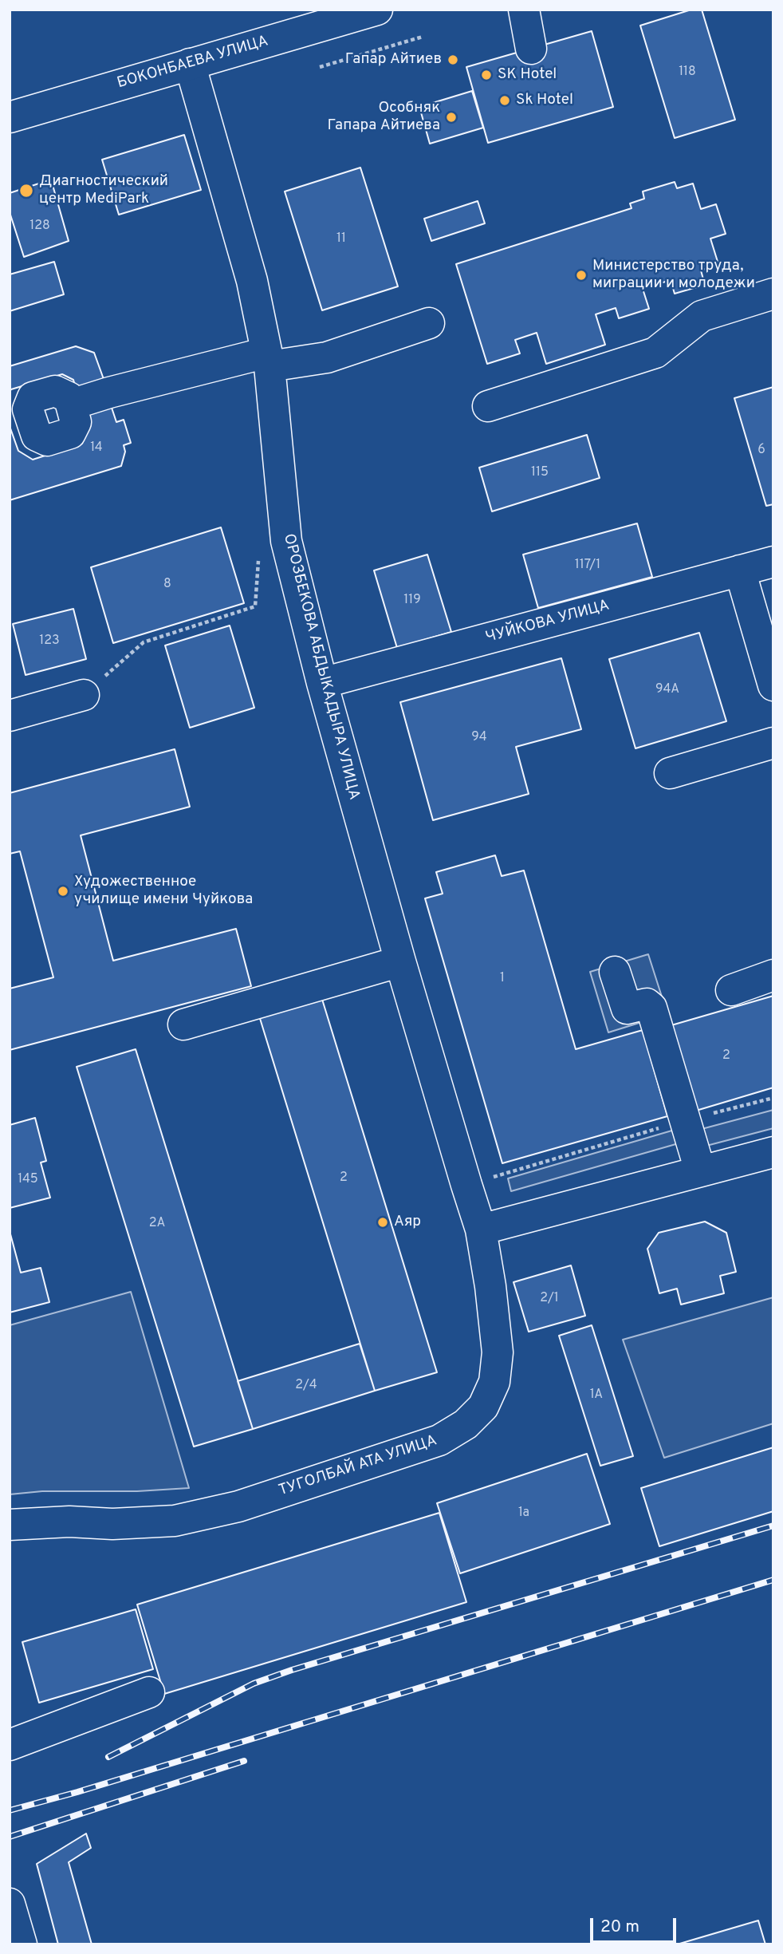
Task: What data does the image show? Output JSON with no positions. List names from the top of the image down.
{
  "streets": {
    "street": [
      "БОКОНБАЕВА УЛИЦА",
      "ЧУЙКОВА УЛИЦА",
      "ОРОЗБЕКОВА АБДЫКАДЫРА УЛИЦА",
      "ТУГОЛБАЙ АТА УЛИЦА"
    ]
  },
  "crossings": [
    ["БОКОНБАЕВА УЛИЦА", "ОРОЗБЕКОВА АБДЫКАДЫРА УЛИЦА"],
    ["ЧУЙКОВА УЛИЦА", "ОРОЗБЕКОВА АБДЫКАДЫРА УЛИЦА"],
    ["ОРОЗБЕКОВА АБДЫКАДЫРА УЛИЦА", "ТУГОЛБАЙ АТА УЛИЦА"]
  ],
  "places": [
    "Гапар Айтиев",
    "SK Hotel",
    "Sk Hotel",
    "Особняк Гапара Айтиева",
    "Диагностический центр MediPark",
    "Министерство труда, миграции и молодежи",
    "Художественное училище имени Чуйкова",
    "Аяр"
  ],
  "house_numbers": [
    "118",
    "128",
    "11",
    "14",
    "6",
    "115",
    "117/1",
    "8",
    "119",
    "123",
    "94А",
    "94",
    "1",
    "2",
    "2",
    "145",
    "2А",
    "2/1",
    "2/4",
    "1А",
    "1а"
  ],
  "scale_bar": "20 m"
}
